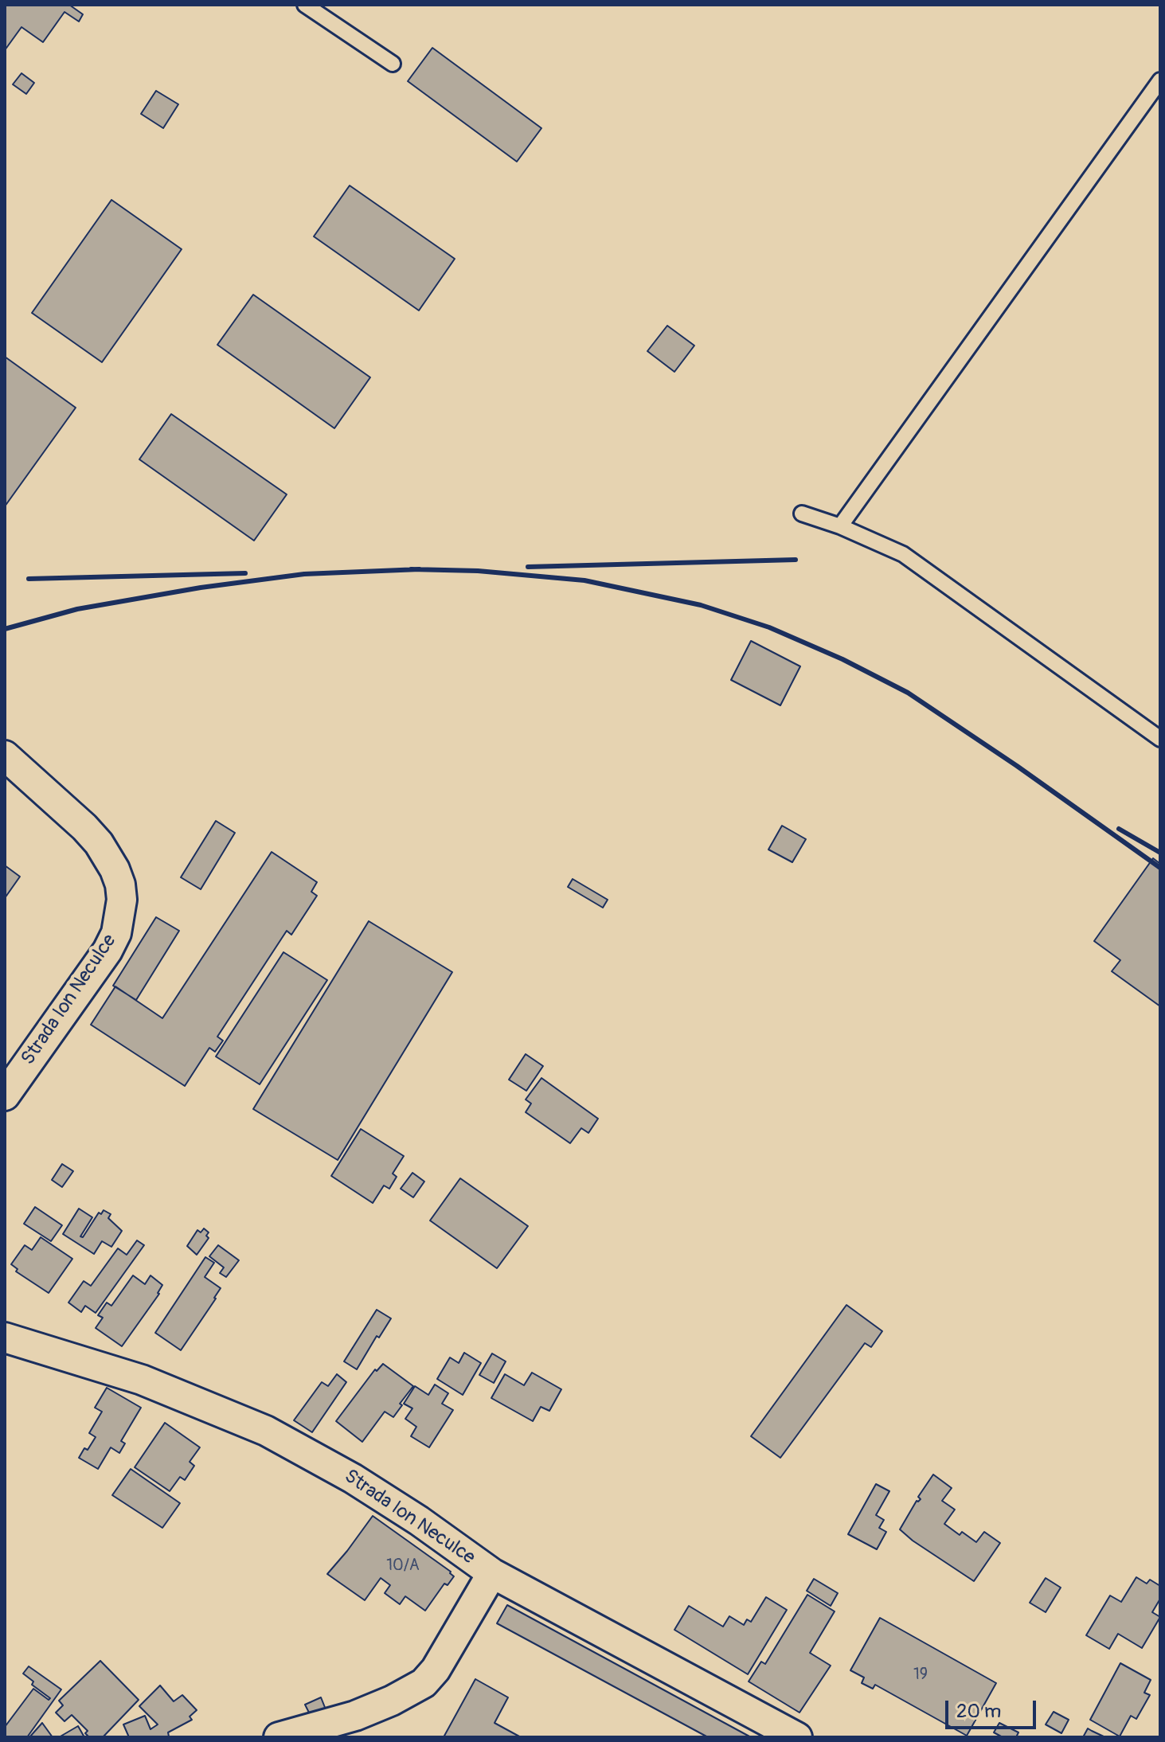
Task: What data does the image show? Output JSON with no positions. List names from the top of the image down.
{
  "streets": {
    "street": ["Strada Ion Neculce"]
  },
  "house_numbers": ["10/A", "19"],
  "scale_bar": "20 m"
}
